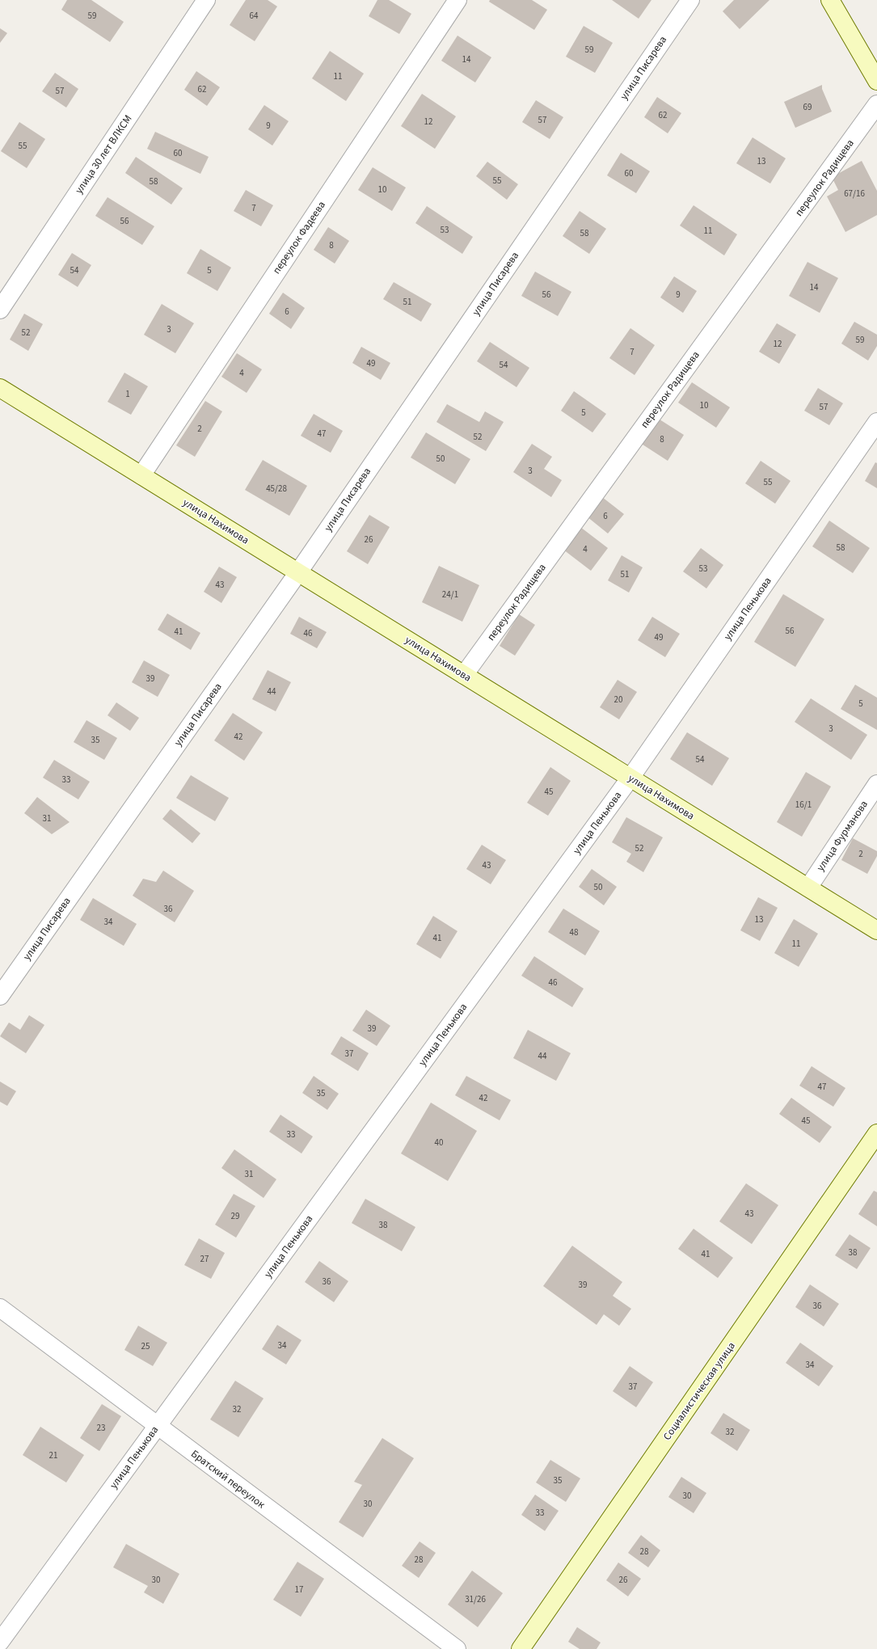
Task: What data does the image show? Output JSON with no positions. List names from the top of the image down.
{
  "streets": {
    "street": [
      "улица Писарева",
      "улица 30 лет ВЛКСМ",
      "переулок Радищева",
      "переулок Фадеева",
      "улица Нахимова",
      "улица Пенькова",
      "улица Фурманова",
      "Социалистическая улица",
      "Братский переулок"
    ]
  },
  "crossings": [
    ["улица Писарева", "улица Нахимова"],
    ["переулок Радищева", "улица Нахимова"],
    ["переулок Фадеева", "улица Нахимова"],
    ["улица Нахимова", "улица Пенькова"],
    ["улица Нахимова", "улица Фурманова"],
    ["улица Пенькова", "Братский переулок"]
  ],
  "house_numbers": [
    "59",
    "64",
    "59",
    "14",
    "11",
    "62",
    "57",
    "69",
    "62",
    "57",
    "12",
    "9",
    "55",
    "60",
    "13",
    "60",
    "55",
    "58",
    "10",
    "67/16",
    "7",
    "56",
    "53",
    "11",
    "58",
    "8",
    "54",
    "5",
    "14",
    "56",
    "9",
    "51",
    "6",
    "3",
    "52",
    "59",
    "12",
    "7",
    "49",
    "54",
    "4",
    "1",
    "10",
    "57",
    "5",
    "2",
    "47",
    "52",
    "8",
    "50",
    "3",
    "55",
    "45/28",
    "6",
    "26",
    "58",
    "4",
    "53",
    "51",
    "43",
    "24/1",
    "56",
    "41",
    "46",
    "49",
    "39",
    "44",
    "20",
    "5",
    "3",
    "42",
    "35",
    "54",
    "33",
    "45",
    "16/1",
    "31",
    "52",
    "2",
    "43",
    "50",
    "36",
    "13",
    "34",
    "48",
    "41",
    "11",
    "46",
    "39",
    "37",
    "44",
    "47",
    "35",
    "42",
    "45",
    "33",
    "40",
    "31",
    "43",
    "29",
    "38",
    "38",
    "41",
    "27",
    "36",
    "39",
    "36",
    "34",
    "25",
    "34",
    "37",
    "32",
    "23",
    "32",
    "21",
    "35",
    "30",
    "30",
    "33",
    "28",
    "28",
    "30",
    "26",
    "17",
    "31/26"
  ]
}
